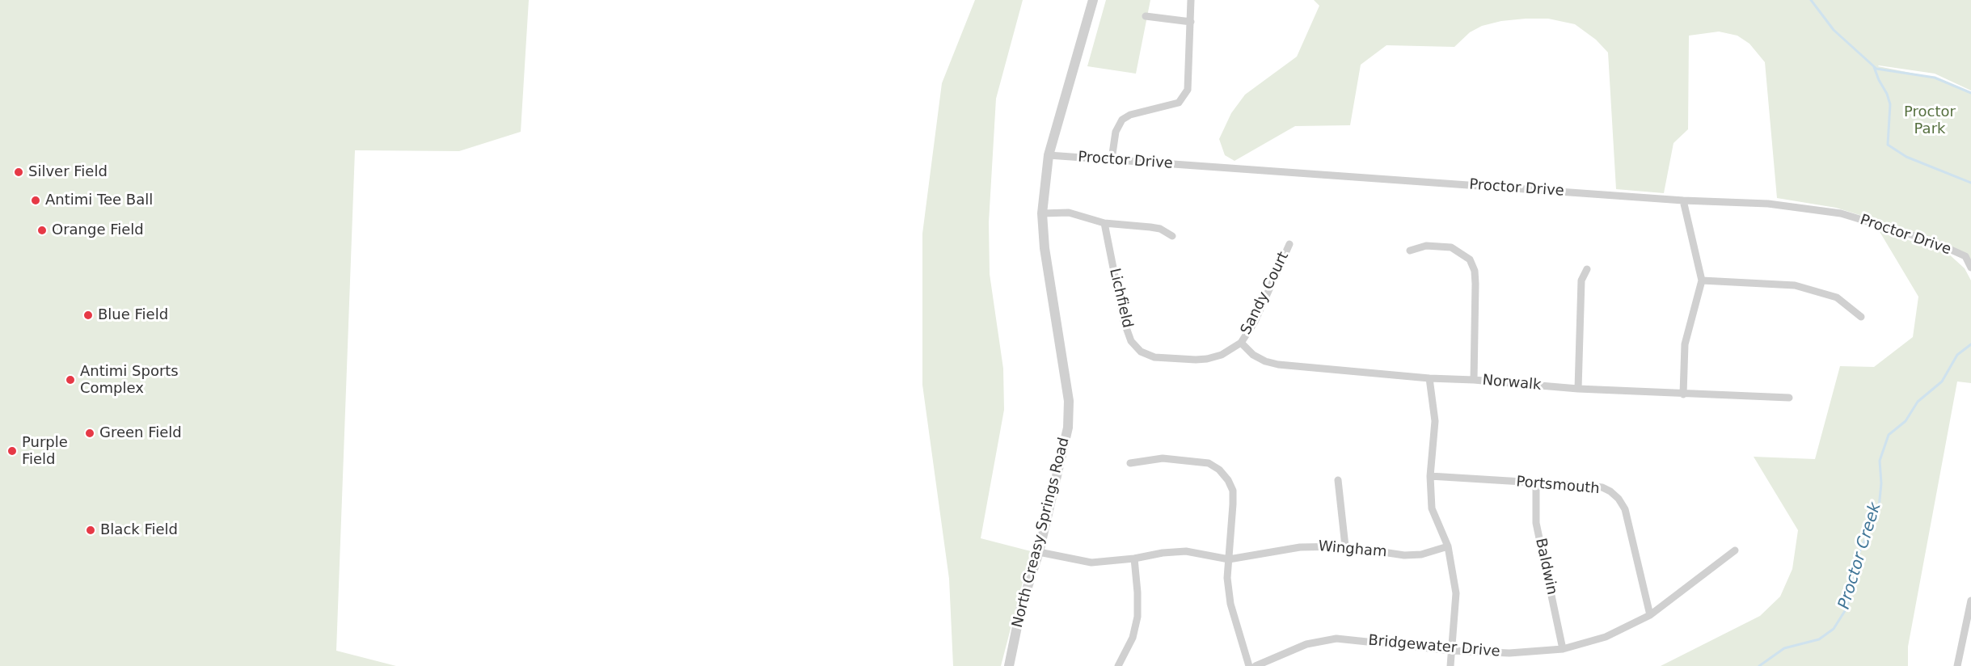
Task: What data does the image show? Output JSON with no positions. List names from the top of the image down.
{
  "streets": {
    "street": [
      "Proctor Drive",
      "Sandy Court",
      "Lichfield",
      "Norwalk",
      "Portsmouth",
      "North Creasy Springs Road",
      "Wingham",
      "Baldwin",
      "Bridgewater Drive"
    ]
  },
  "crossings": [
    ["Proctor Drive", "North Creasy Springs Road"],
    ["Sandy Court", "Lichfield"],
    ["Sandy Court", "Norwalk"],
    ["Lichfield", "Norwalk"],
    ["Portsmouth", "Baldwin"],
    ["Portsmouth", "Bridgewater Drive"],
    ["Baldwin", "Bridgewater Drive"]
  ],
  "water": ["Proctor Creek"],
  "parks": ["Proctor Park"],
  "places": [
    "Silver Field",
    "Antimi Tee Ball",
    "Orange Field",
    "Blue Field",
    "Antimi Sports Complex",
    "Green Field",
    "Purple Field",
    "Black Field"
  ]
}
